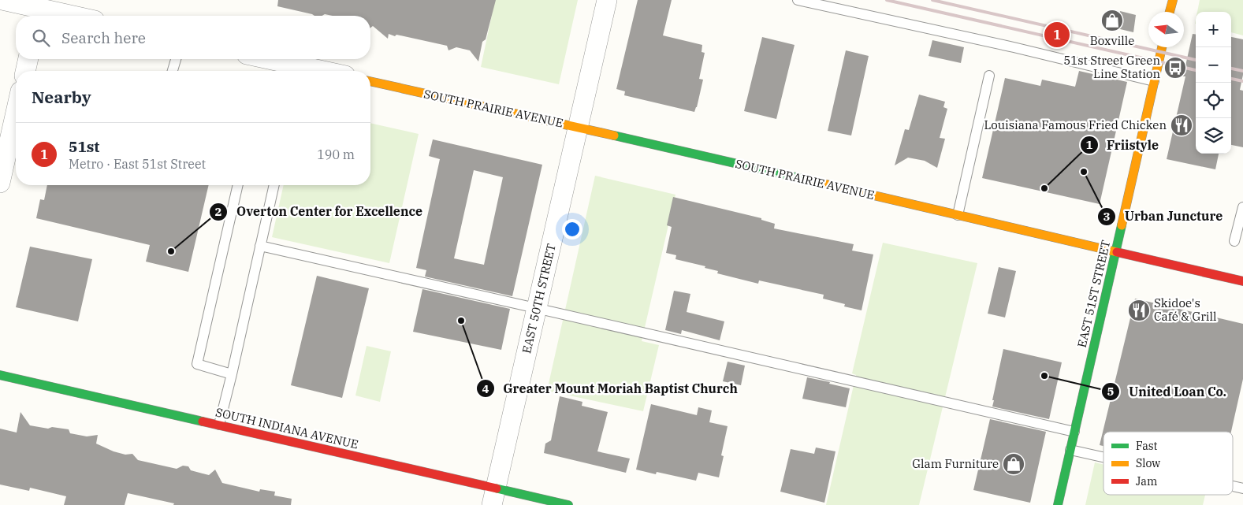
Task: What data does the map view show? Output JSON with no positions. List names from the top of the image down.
{
  "streets": {
    "street": [
      "SOUTH PRAIRIE AVENUE",
      "EAST 51ST STREET",
      "EAST 50TH STREET",
      "SOUTH INDIANA AVENUE"
    ]
  },
  "crossings": [
    ["SOUTH PRAIRIE AVENUE", "EAST 51ST STREET"],
    ["SOUTH PRAIRIE AVENUE", "EAST 50TH STREET"],
    ["EAST 50TH STREET", "SOUTH INDIANA AVENUE"]
  ],
  "places": {
    "shop": ["Boxville", "Glam Furniture"],
    "bus stop": ["51st Street Green Line Station"],
    "restaurant": ["Louisiana Famous Fried Chicken", "Skidoe's Café & Grill"],
    "other": [
      "Urban Juncture",
      "Friistyle",
      "Overton Center for Excellence",
      "Greater Mount Moriah Baptist Church",
      "United Loan Co."
    ]
  },
  "legend": ["Fast", "Slow", "Jam"],
  "north": "left",
  "page": {
    "map_buttons": ["+", "−"],
    "search": "Search here",
    "pins": "1",
    "heading": "Nearby",
    "list": [
      {
        "mark": "1",
        "name": "51st",
        "note": "Metro · East 51st Street",
        "value": "190 m"
      }
    ]
  }
}
